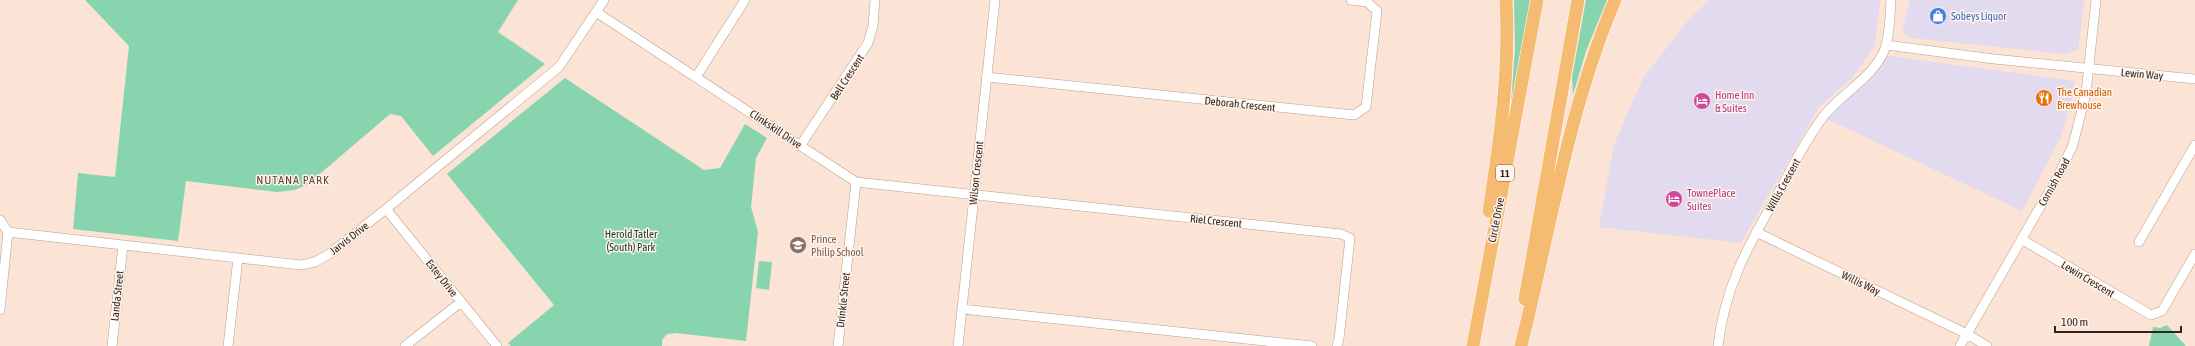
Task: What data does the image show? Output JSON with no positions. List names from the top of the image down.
{
  "streets": {
    "highway": ["11", "Circle Drive"],
    "street": [
      "Lewin Way",
      "Bell Crescent",
      "Deborah Crescent",
      "Clinkskill Drive",
      "Wilson Crescent",
      "Cornish Road",
      "Willis Crescent",
      "Riel Crescent",
      "Jarvis Drive",
      "Estey Drive",
      "Lewin Crescent",
      "Willis Way",
      "Landa Street",
      "Drinkle Street"
    ]
  },
  "crossings": [
    ["Lewin Way", "Cornish Road"],
    ["Bell Crescent", "Clinkskill Drive"],
    ["Deborah Crescent", "Wilson Crescent"],
    ["Clinkskill Drive", "Wilson Crescent"],
    ["Clinkskill Drive", "Riel Crescent"],
    ["Clinkskill Drive", "Jarvis Drive"],
    ["Clinkskill Drive", "Drinkle Street"],
    ["Wilson Crescent", "Riel Crescent"],
    ["Cornish Road", "Lewin Crescent"],
    ["Cornish Road", "Willis Way"],
    ["Willis Crescent", "Willis Way"],
    ["Jarvis Drive", "Estey Drive"],
    ["Jarvis Drive", "Landa Street"]
  ],
  "districts": ["NUTANA PARK"],
  "parks": ["Herold Tatler (South) Park"],
  "places": {
    "shop": ["Sobeys Liquor"],
    "restaurant": ["The Canadian Brewhouse"],
    "hotel": ["Home Inn & Suites", "TownePlace Suites"],
    "school or university": ["Prince Philip School"]
  },
  "scale_bar": "100 m"
}
